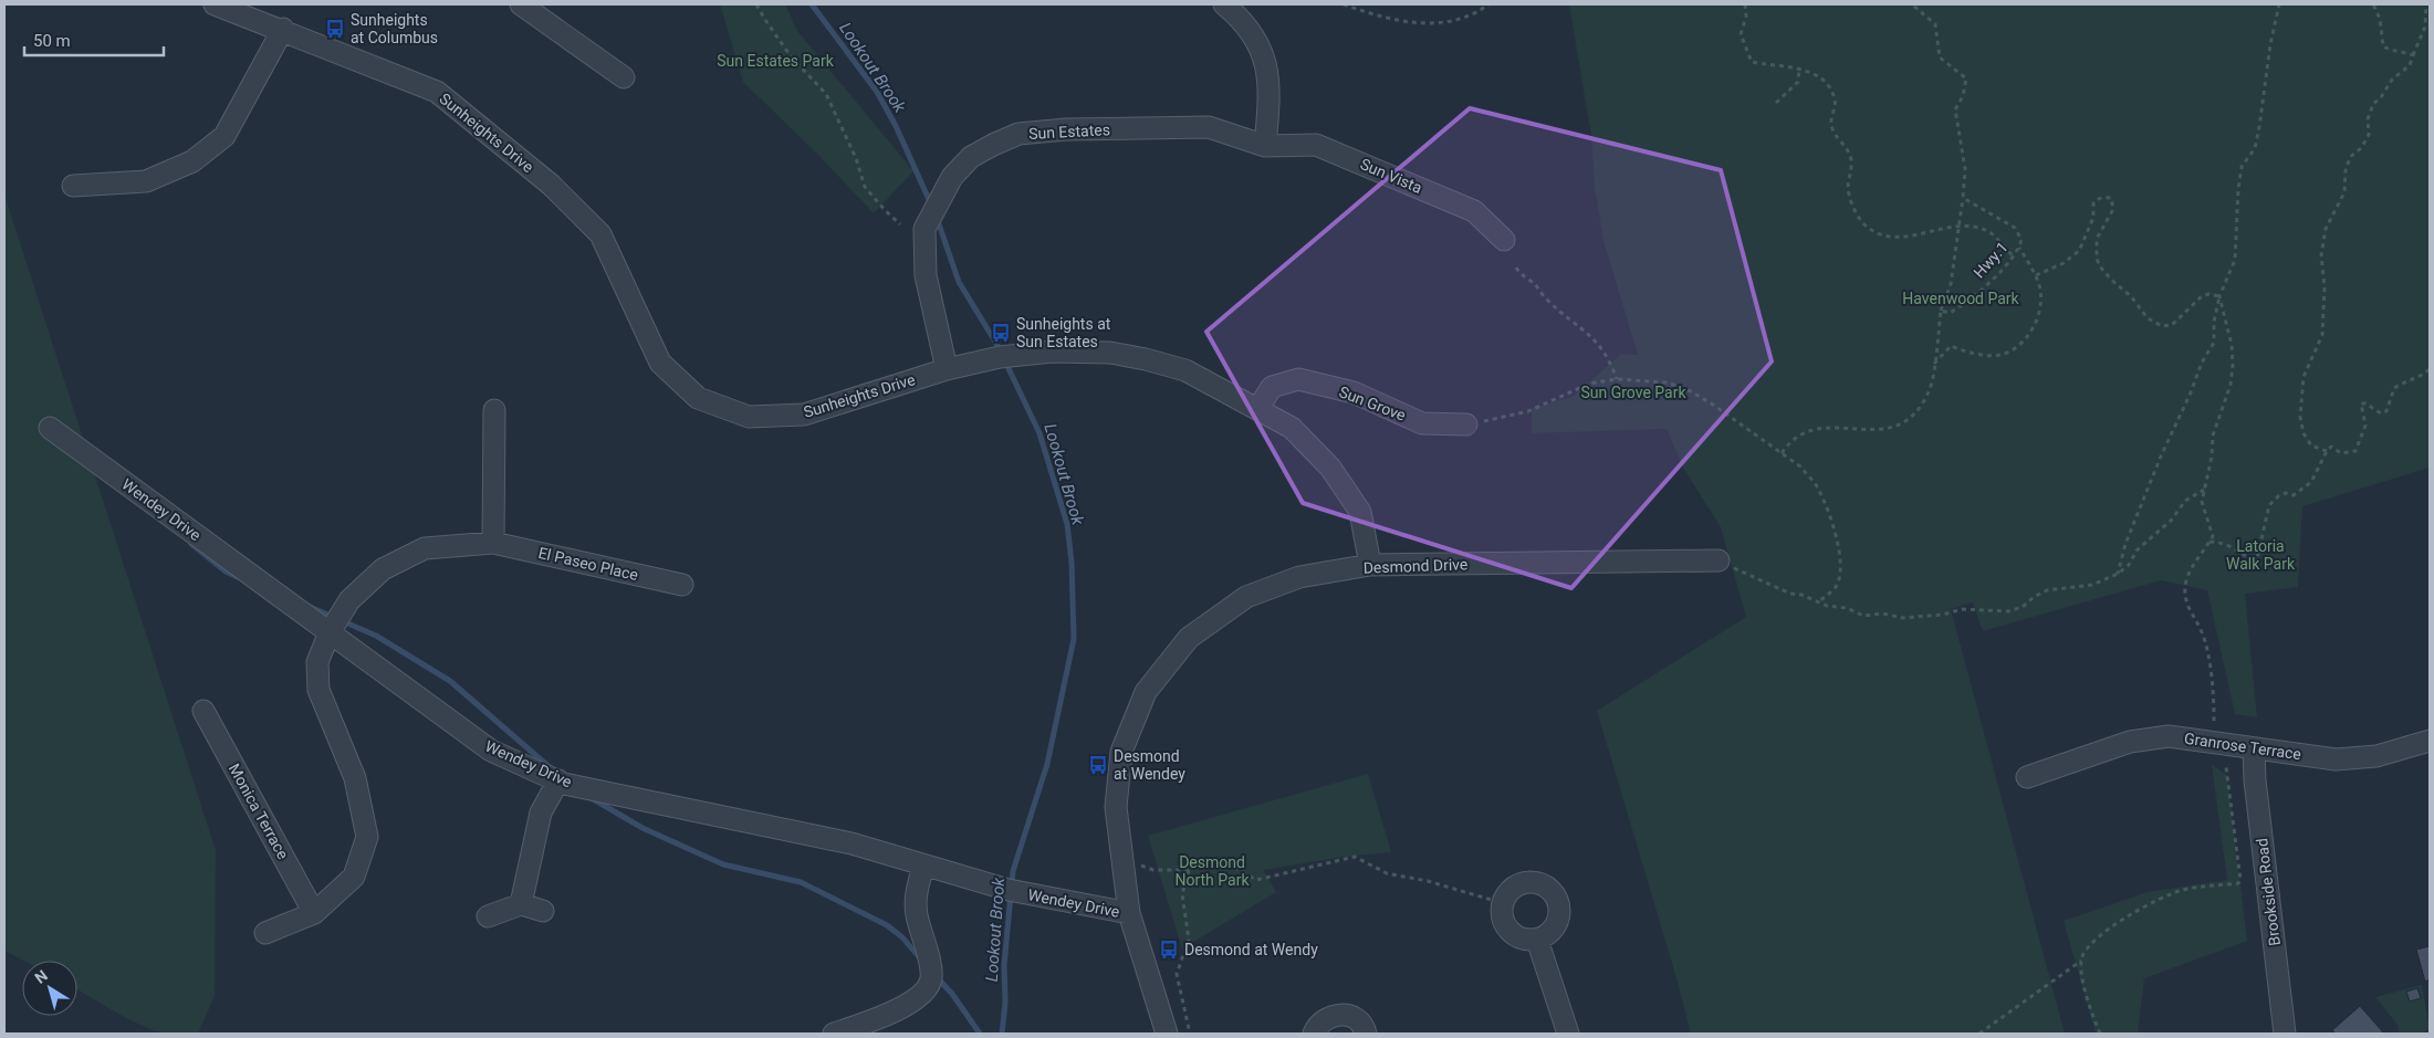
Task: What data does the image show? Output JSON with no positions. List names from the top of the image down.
{
  "streets": {
    "street": [
      "Sun Estates",
      "Sunheights Drive",
      "Sun Vista",
      "Sun Grove",
      "Wendey Drive",
      "El Paseo Place",
      "Desmond Drive",
      "Granrose Terrace",
      "Monica Terrace",
      "Brookside Road"
    ],
    "path": ["Hwy.1"]
  },
  "crossings": [
    ["Sun Estates", "Sunheights Drive"],
    ["Sun Estates", "Sun Vista"],
    ["Sunheights Drive", "Sun Grove"],
    ["Sunheights Drive", "Desmond Drive"],
    ["Wendey Drive", "El Paseo Place"],
    ["Wendey Drive", "Desmond Drive"],
    ["Granrose Terrace", "Brookside Road"]
  ],
  "water": ["Lookout Brook"],
  "parks": [
    "Sun Estates Park",
    "Havenwood Park",
    "Sun Grove Park",
    "Latoria Walk Park",
    "Desmond North Park"
  ],
  "places": {
    "bus stop": [
      "Sunheights at Columbus",
      "Sunheights at Sun Estates",
      "Desmond at Wendey",
      "Desmond at Wendy"
    ]
  },
  "scale_bar": "50 m",
  "north": "top left"
}
